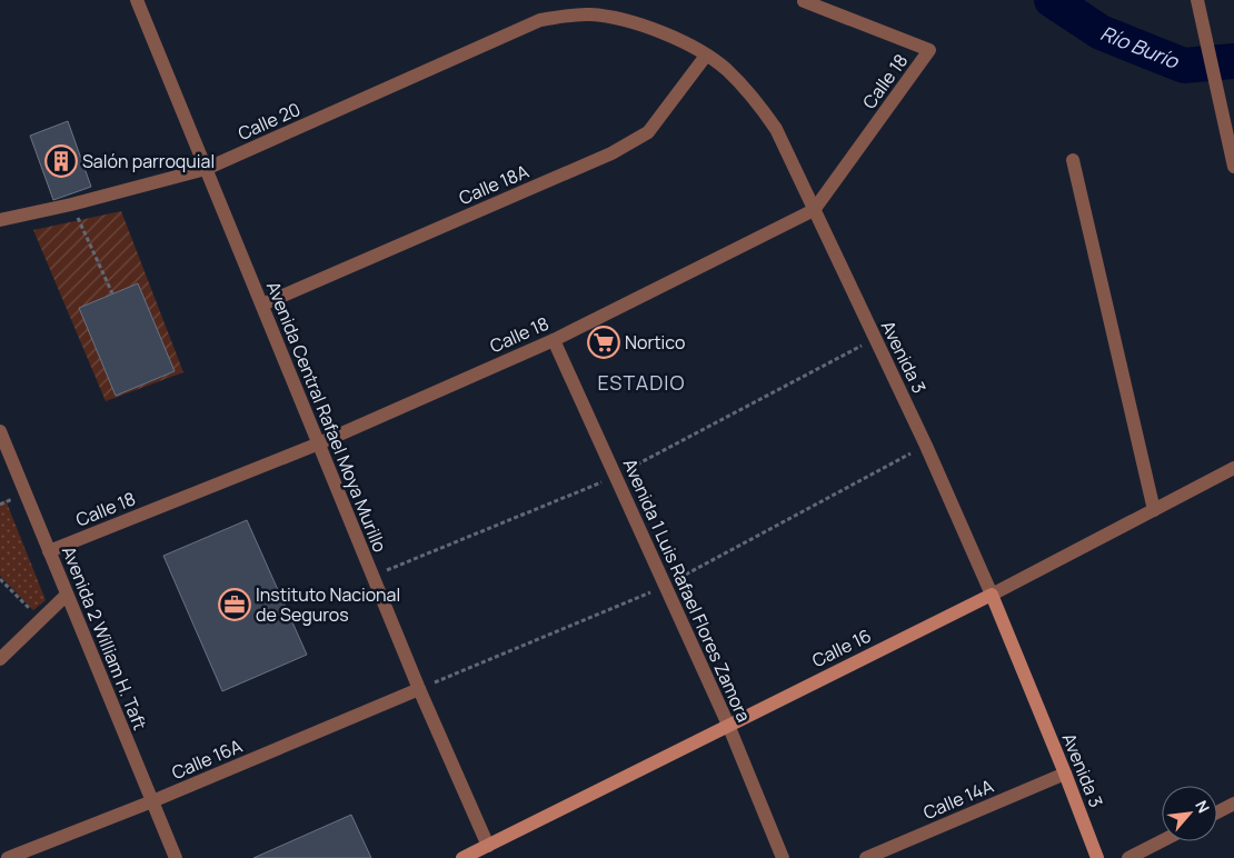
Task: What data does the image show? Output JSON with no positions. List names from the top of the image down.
{
  "streets": {
    "street": [
      "Calle 18",
      "Calle 20",
      "Calle 18A",
      "Avenida 3",
      "Avenida Central Rafael Moya Murillo",
      "Avenida 1 Luis Rafael Flores Zamora",
      "Avenida 2 William H. Taft",
      "Calle 16",
      "Calle 16A",
      "Calle 14A"
    ]
  },
  "crossings": [
    ["Calle 18", "Avenida 3"],
    ["Calle 18", "Avenida Central Rafael Moya Murillo"],
    ["Calle 18", "Avenida 1 Luis Rafael Flores Zamora"],
    ["Calle 18", "Avenida 2 William H. Taft"],
    ["Calle 20", "Avenida 3"],
    ["Calle 20", "Avenida Central Rafael Moya Murillo"],
    ["Calle 18A", "Avenida 3"],
    ["Calle 18A", "Avenida Central Rafael Moya Murillo"],
    ["Avenida 3", "Calle 16"],
    ["Avenida 3", "Calle 14A"],
    ["Avenida Central Rafael Moya Murillo", "Calle 16"],
    ["Avenida Central Rafael Moya Murillo", "Calle 16A"],
    ["Avenida 1 Luis Rafael Flores Zamora", "Calle 16"],
    ["Avenida 2 William H. Taft", "Calle 16A"]
  ],
  "districts": ["ESTADIO"],
  "water": ["Río Burío"],
  "places": {
    "building": ["Salón parroquial"],
    "supermarket": ["Nortico"],
    "office": ["Instituto Nacional de Seguros"]
  },
  "north": "top right"
}
